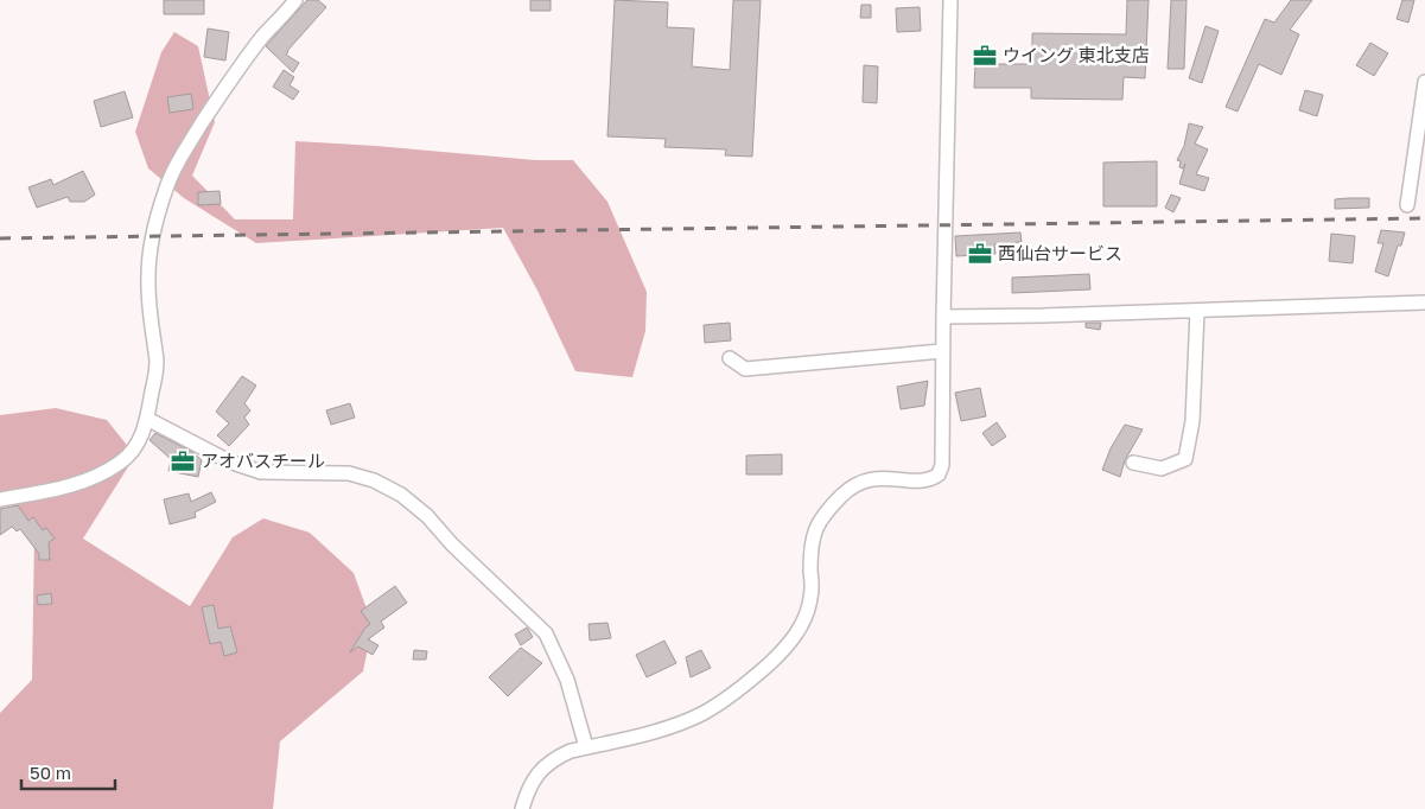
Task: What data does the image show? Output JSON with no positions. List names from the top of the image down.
{
  "places": {
    "office": ["ウイング 東北支店", "西仙台サービス", "アオバスチール"]
  },
  "scale_bar": "50 m"
}
